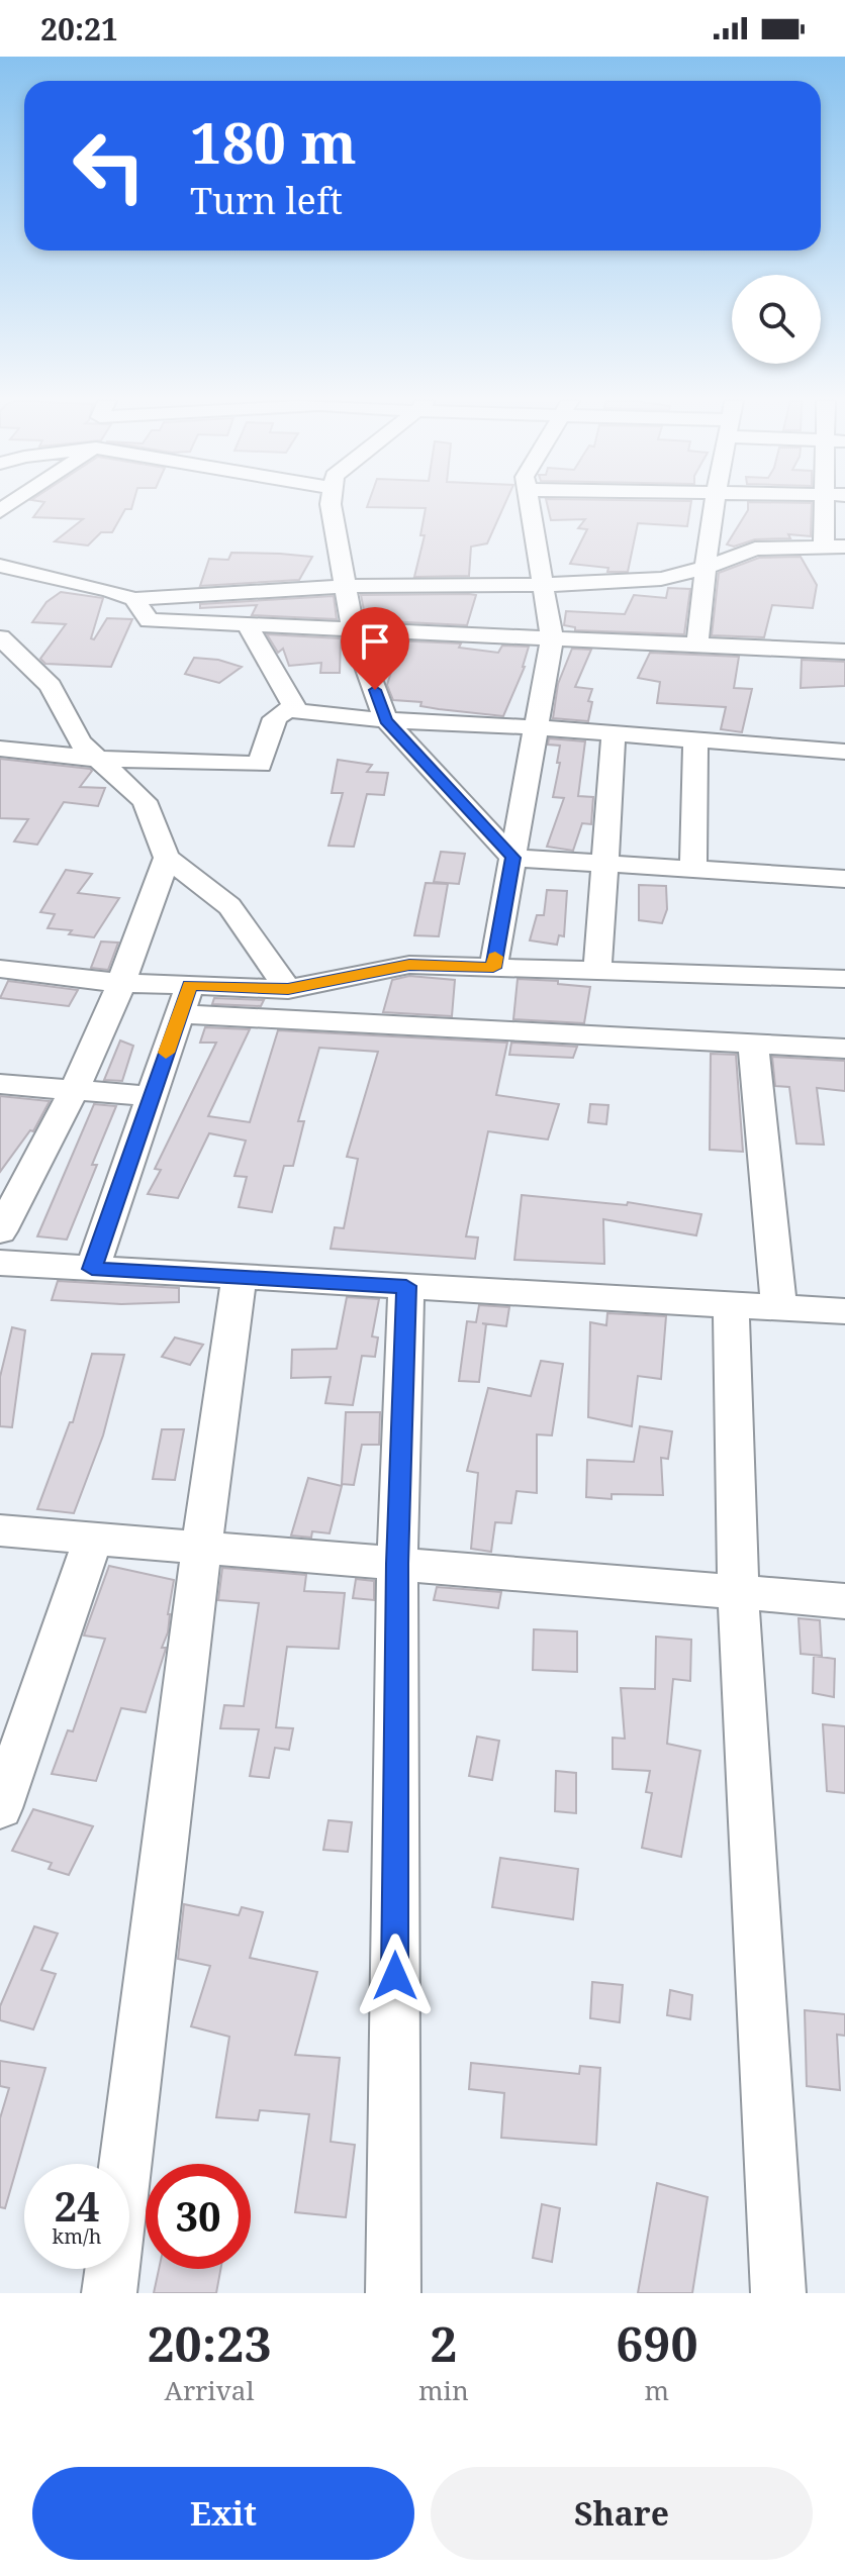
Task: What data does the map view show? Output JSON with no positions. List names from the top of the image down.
{
  "page": {
    "status": "20:21",
    "turn": ["180 m", "Turn left"],
    "speed": "24 km/h",
    "limit": "30",
    "eta": [
      "20:23",
      "Arrival",
      "2",
      "min",
      "690",
      "m"
    ],
    "buttons": ["Exit", "Share"]
  }
}
